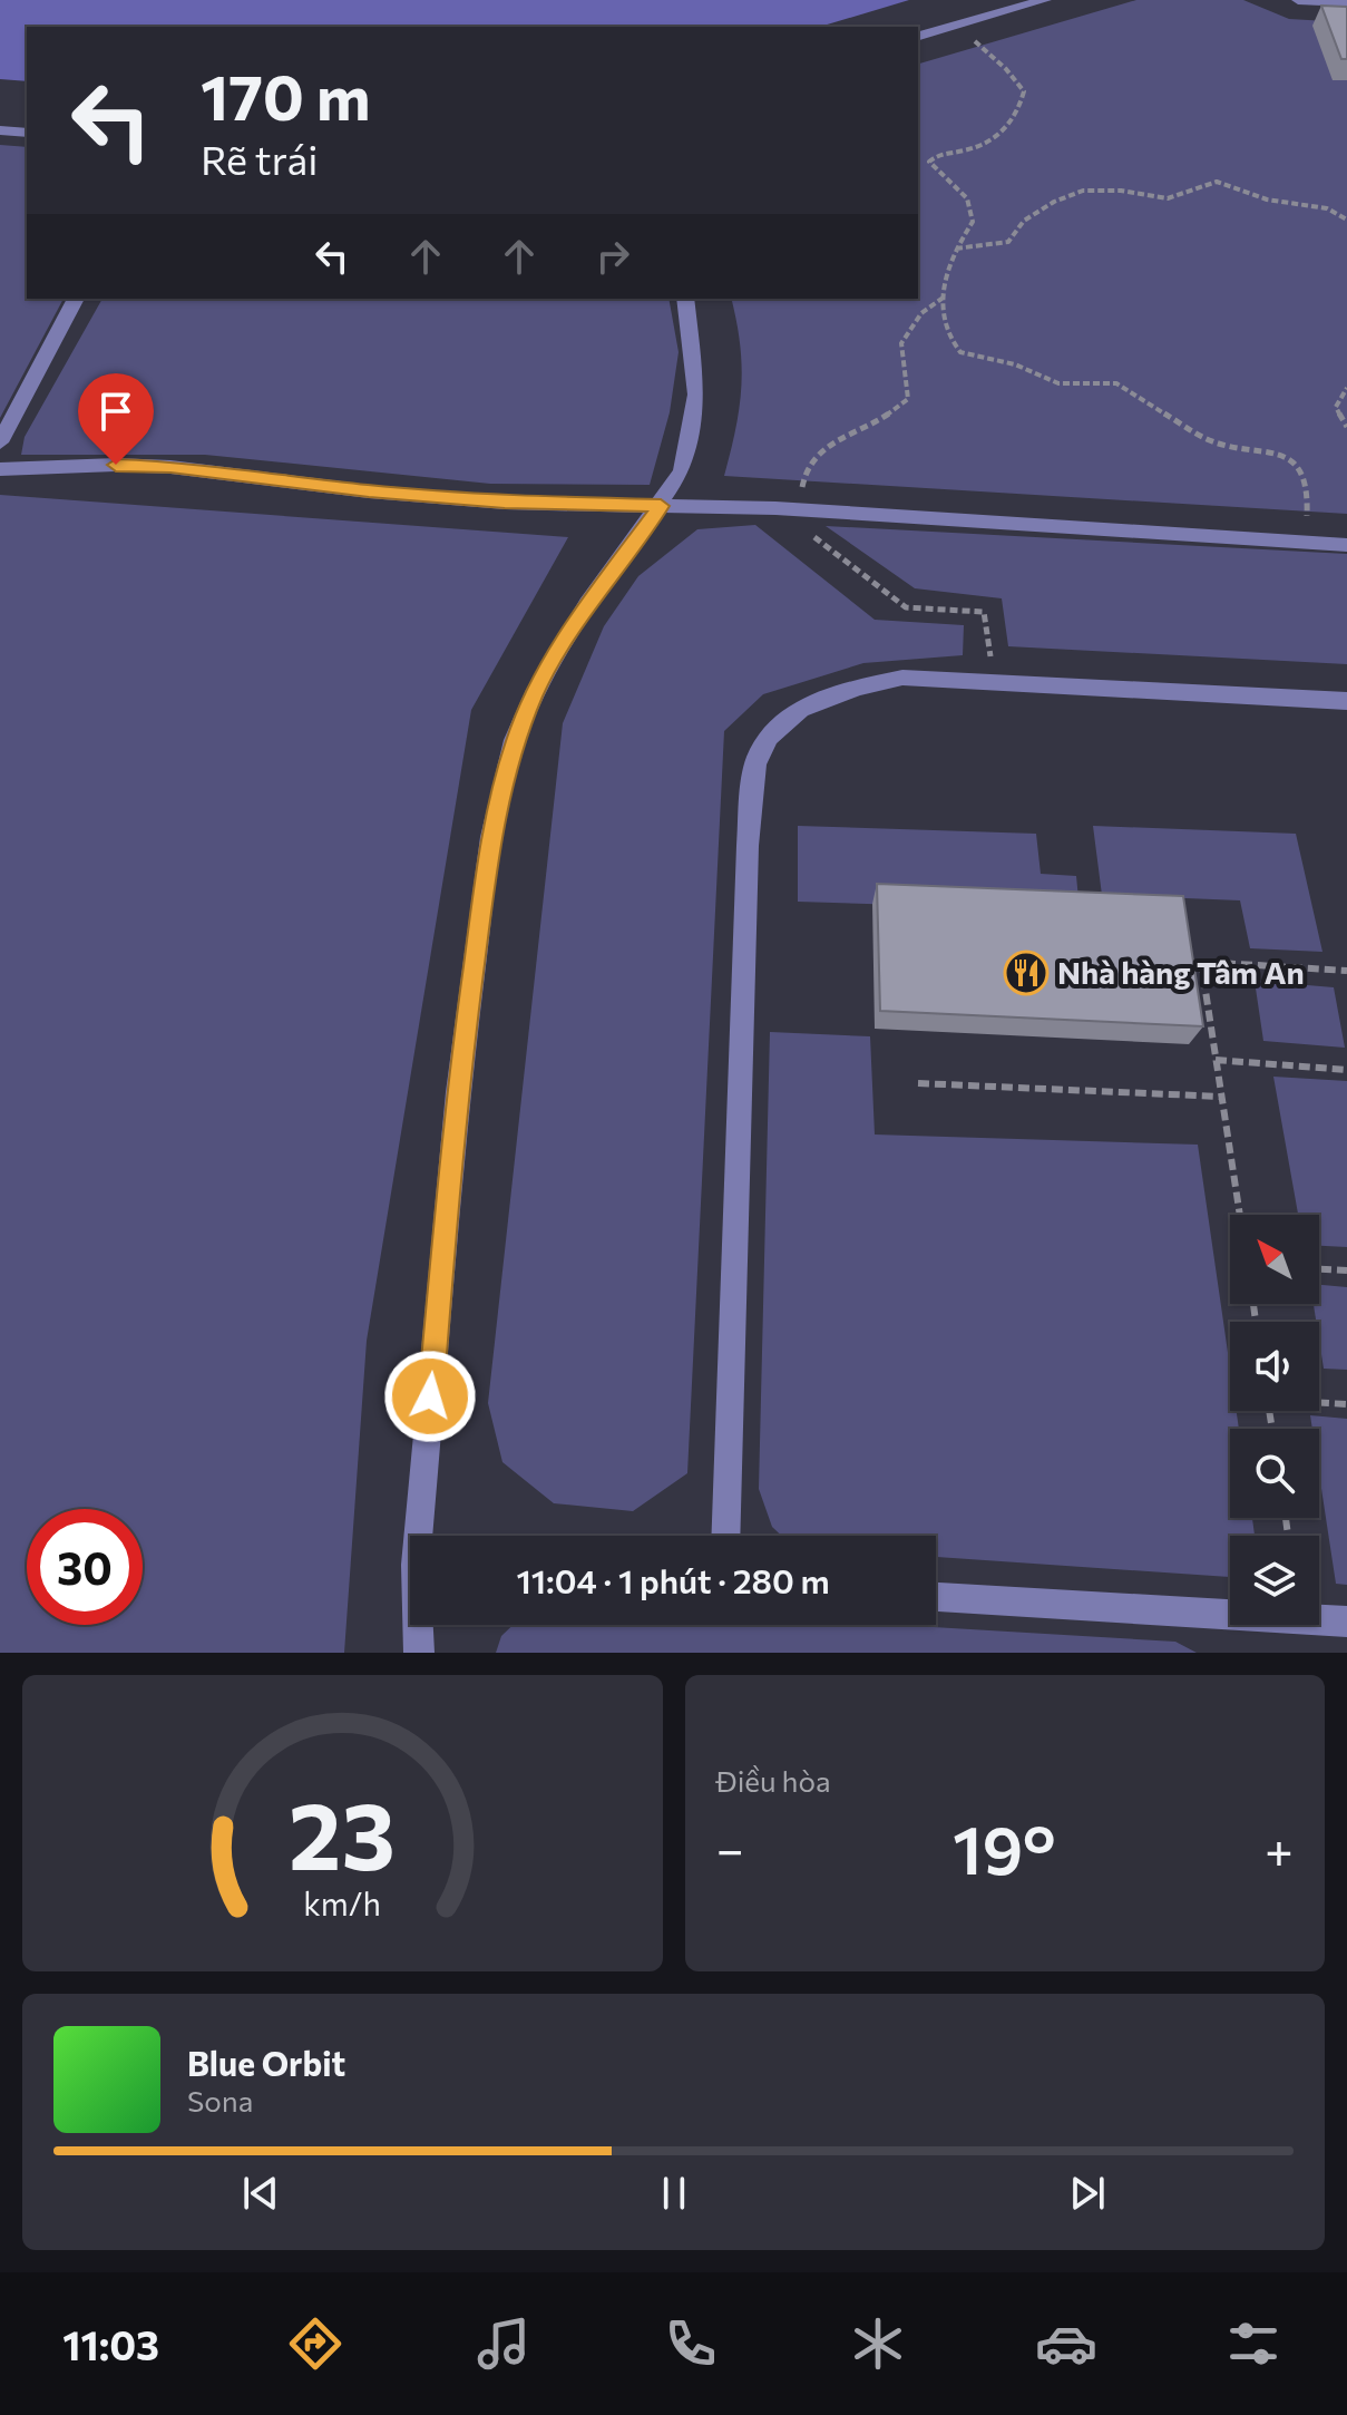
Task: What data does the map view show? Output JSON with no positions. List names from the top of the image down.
{
  "places": {
    "restaurant": ["Nhà hàng Tâm An"]
  },
  "north": "top left",
  "page": {
    "turn": ["170 m", "Rẽ trái"],
    "limit": "30",
    "trip": "11:04 · 1 phút · 280 m",
    "tile": "Điều hòa",
    "heat": ["−", "19°", "+"],
    "song": ["Blue Orbit", "Sona"],
    "tabs": "11:03",
    "gauge": ["23", "km/h"]
  }
}
